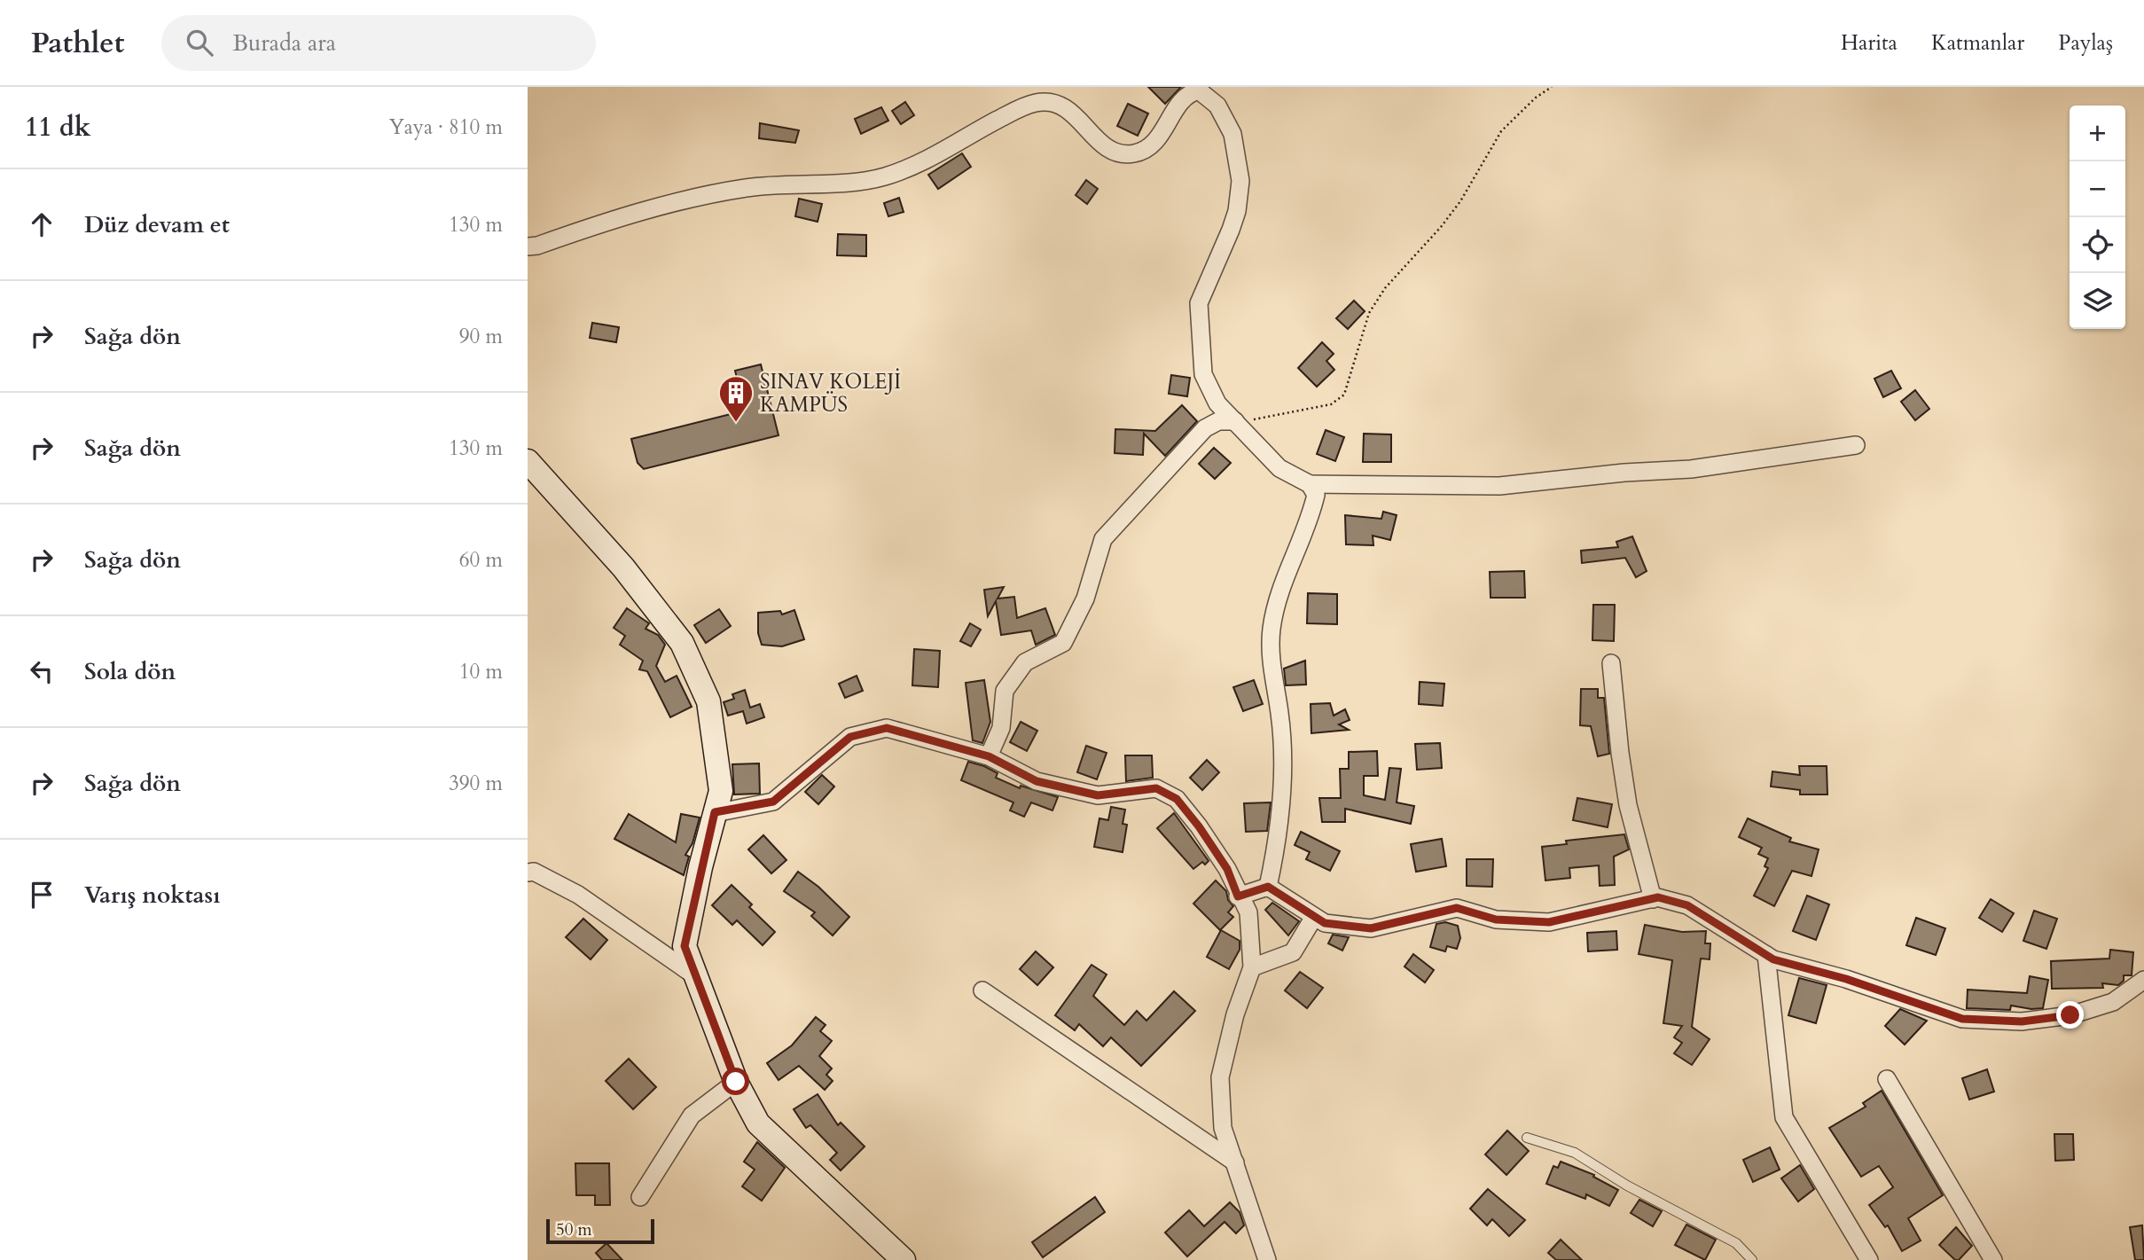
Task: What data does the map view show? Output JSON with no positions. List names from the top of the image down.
{
  "places": {
    "building": ["SINAV KOLEJİ KAMPÜS"]
  },
  "scale_bar": "50 m",
  "page": {
    "header": "Pathlet",
    "search": "Burada ara",
    "nav": ["Harita", "Katmanlar", "Paylaş"],
    "heading": ["11 dk", "Yaya · 810 m"],
    "map_buttons": ["+", "−"],
    "list": [
      ["Düz devam et", "130 m"],
      ["Sağa dön", "90 m"],
      ["Sağa dön", "130 m"],
      ["Sağa dön", "60 m"],
      ["Sola dön", "10 m"],
      ["Sağa dön", "390 m"],
      "Varış noktası"
    ],
    "scale": "50 m"
  }
}
